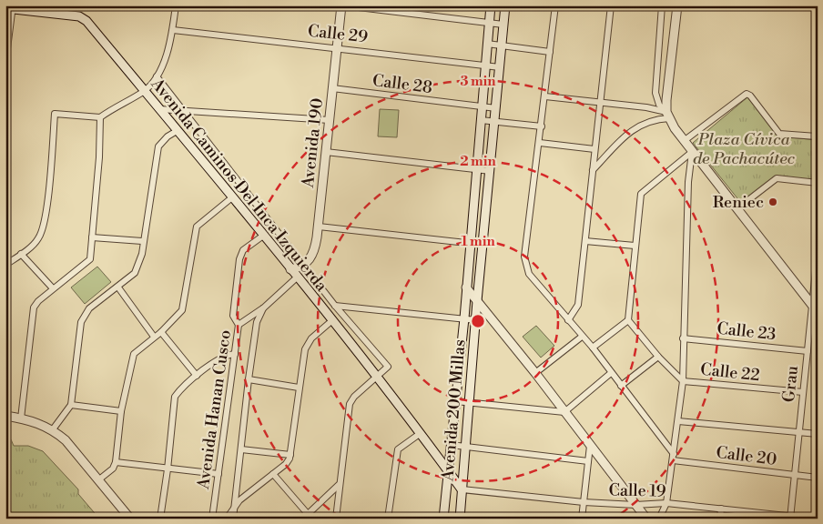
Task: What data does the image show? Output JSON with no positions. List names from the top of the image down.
{
  "streets": {
    "main road": ["Avenida 190", "Avenida Caminos Del Inca Izquierda", "Avenida 200 Millas"],
    "street": [
      "Calle 29",
      "Calle 28",
      "Calle 23",
      "Calle 22",
      "Grau",
      "Avenida Hanan Cusco",
      "Calle 20",
      "Calle 19"
    ]
  },
  "crossings": [
    ["Calle 29", "Avenida 190"],
    ["Calle 29", "Avenida 200 Millas"],
    ["Calle 28", "Avenida 190"],
    ["Calle 28", "Avenida 200 Millas"],
    ["Avenida 190", "Avenida Caminos Del Inca Izquierda"],
    ["Avenida Caminos Del Inca Izquierda", "Avenida Hanan Cusco"],
    ["Avenida Caminos Del Inca Izquierda", "Avenida 200 Millas"],
    ["Avenida Caminos Del Inca Izquierda", "Calle 19"],
    ["Calle 23", "Grau"],
    ["Calle 22", "Grau"],
    ["Grau", "Calle 20"],
    ["Grau", "Calle 19"],
    ["Avenida 200 Millas", "Calle 19"]
  ],
  "parks": ["Plaza Cívica de Pachacútec"],
  "places": ["Reniec"],
  "rings": ["3 min", "2 min", "1 min"]
}
